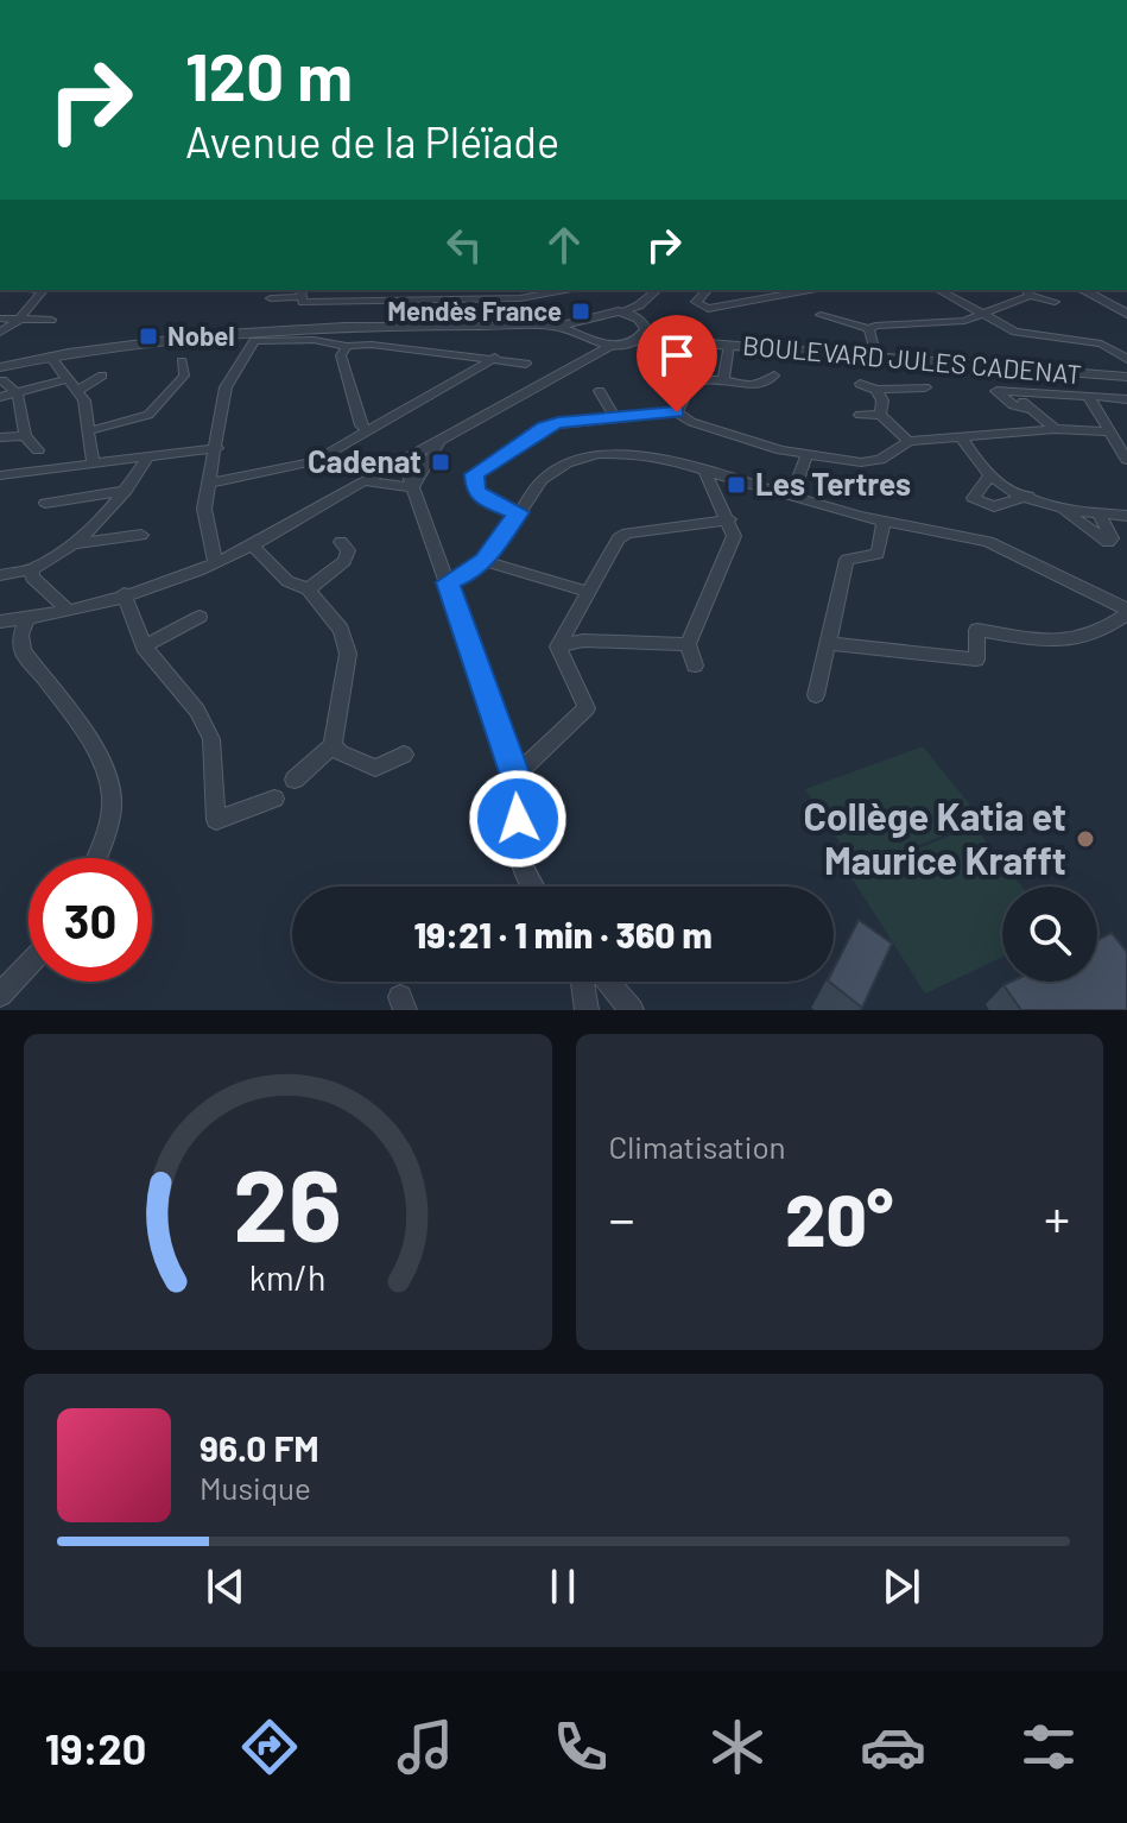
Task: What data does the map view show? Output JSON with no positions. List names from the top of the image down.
{
  "streets": {
    "street": ["BOULEVARD JULES CADENAT"]
  },
  "places": {
    "transit": [
      "Mendès France",
      "Nobel",
      "Cadenat",
      "Les Tertres"
    ],
    "other": ["Collège Katia et Maurice Krafft"]
  },
  "page": {
    "turn": ["120 m", "Avenue de la Pléïade"],
    "limit": "30",
    "trip": "19:21 · 1 min · 360 m",
    "tile": "Climatisation",
    "heat": ["−", "20°", "+"],
    "song": ["96.0 FM", "Musique"],
    "tabs": "19:20",
    "gauge": ["26", "km/h"]
  }
}
